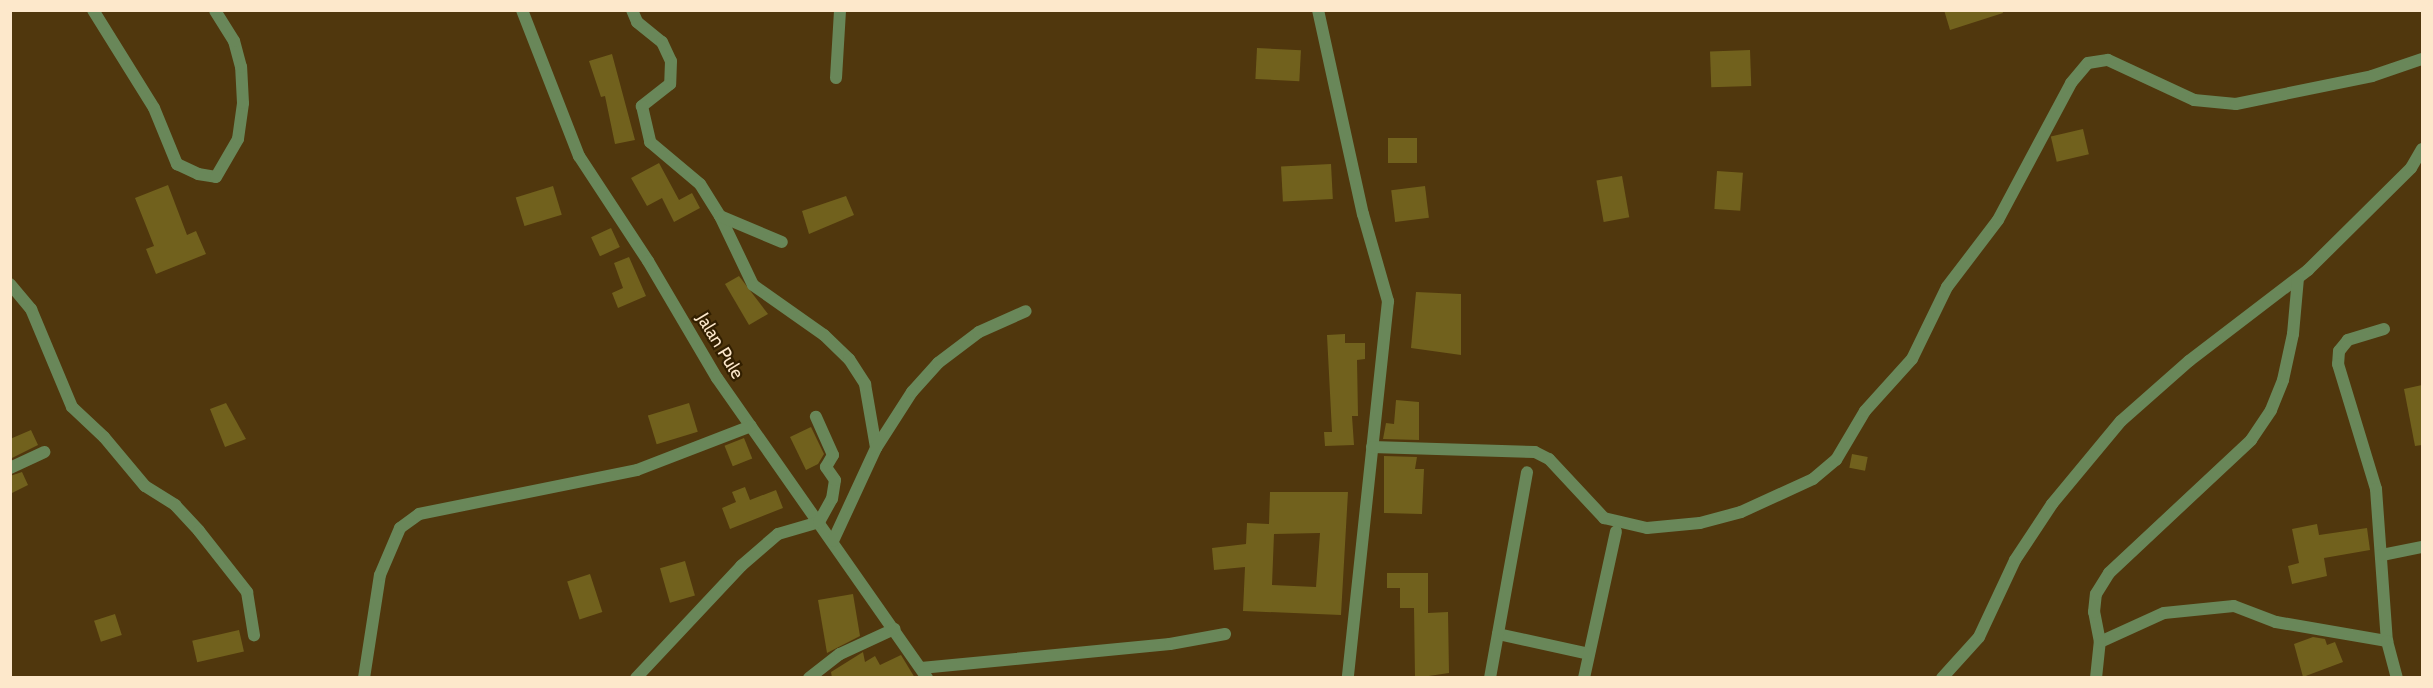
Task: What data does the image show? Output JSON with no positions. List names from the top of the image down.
{
  "streets": {
    "street": ["Jalan Pule"]
  }
}
